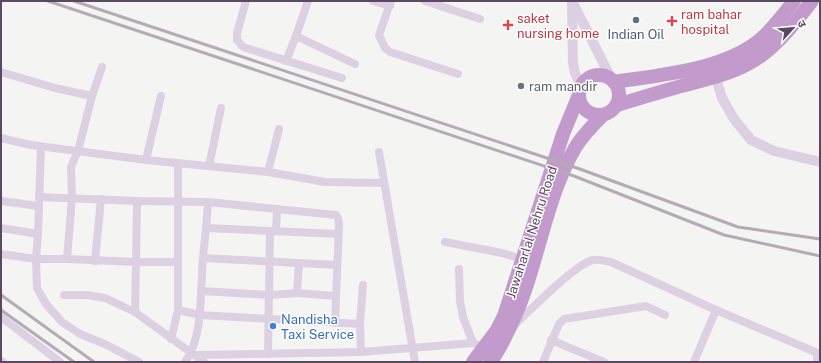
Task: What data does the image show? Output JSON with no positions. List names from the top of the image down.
{
  "streets": {
    "highway": ["Jawaharlal Nehru Road"]
  },
  "places": {
    "other": ["Indian Oil", "ram mandir", "Nandisha Taxi Service"],
    "health": ["ram bahar hospital", "saket nursing home"]
  },
  "north": "top right"
}
